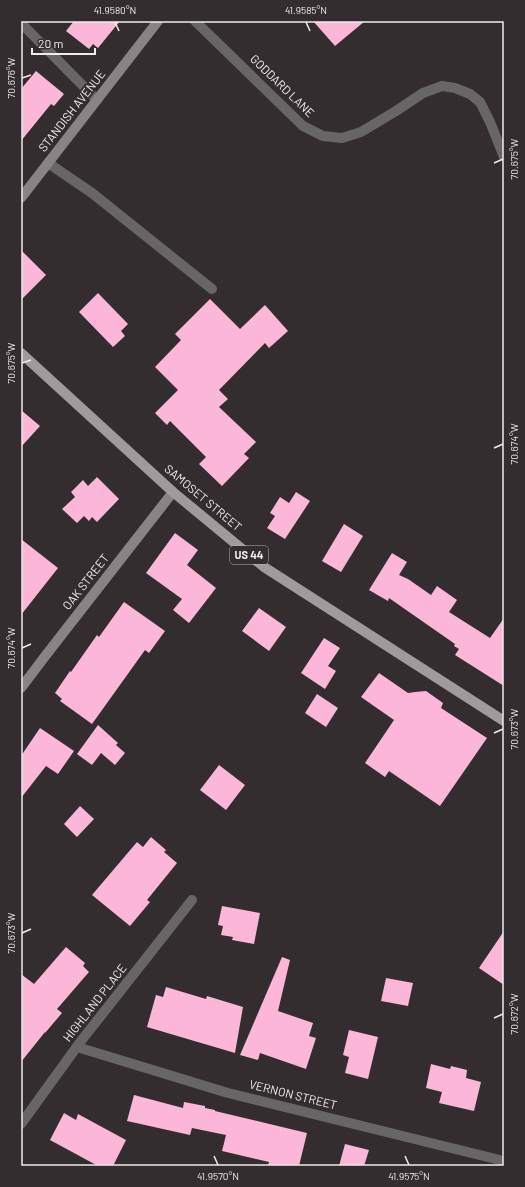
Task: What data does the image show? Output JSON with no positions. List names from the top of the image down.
{
  "streets": {
    "main road": [
      "STANDISH AVENUE",
      "SAMOSET STREET",
      "US 44",
      "OAK STREET"
    ],
    "street": ["GODDARD LANE", "HIGHLAND PLACE", "VERNON STREET"]
  },
  "crossings": [
    ["SAMOSET STREET", "OAK STREET"],
    ["HIGHLAND PLACE", "VERNON STREET"]
  ],
  "scale_bar": "20 m",
  "coordinates": [
    "41.9580°N",
    "41.9585°N",
    "70.676°W",
    "70.675°W",
    "70.674°W",
    "70.673°W",
    "70.672°W",
    "41.9570°N",
    "41.9575°N"
  ]
}
